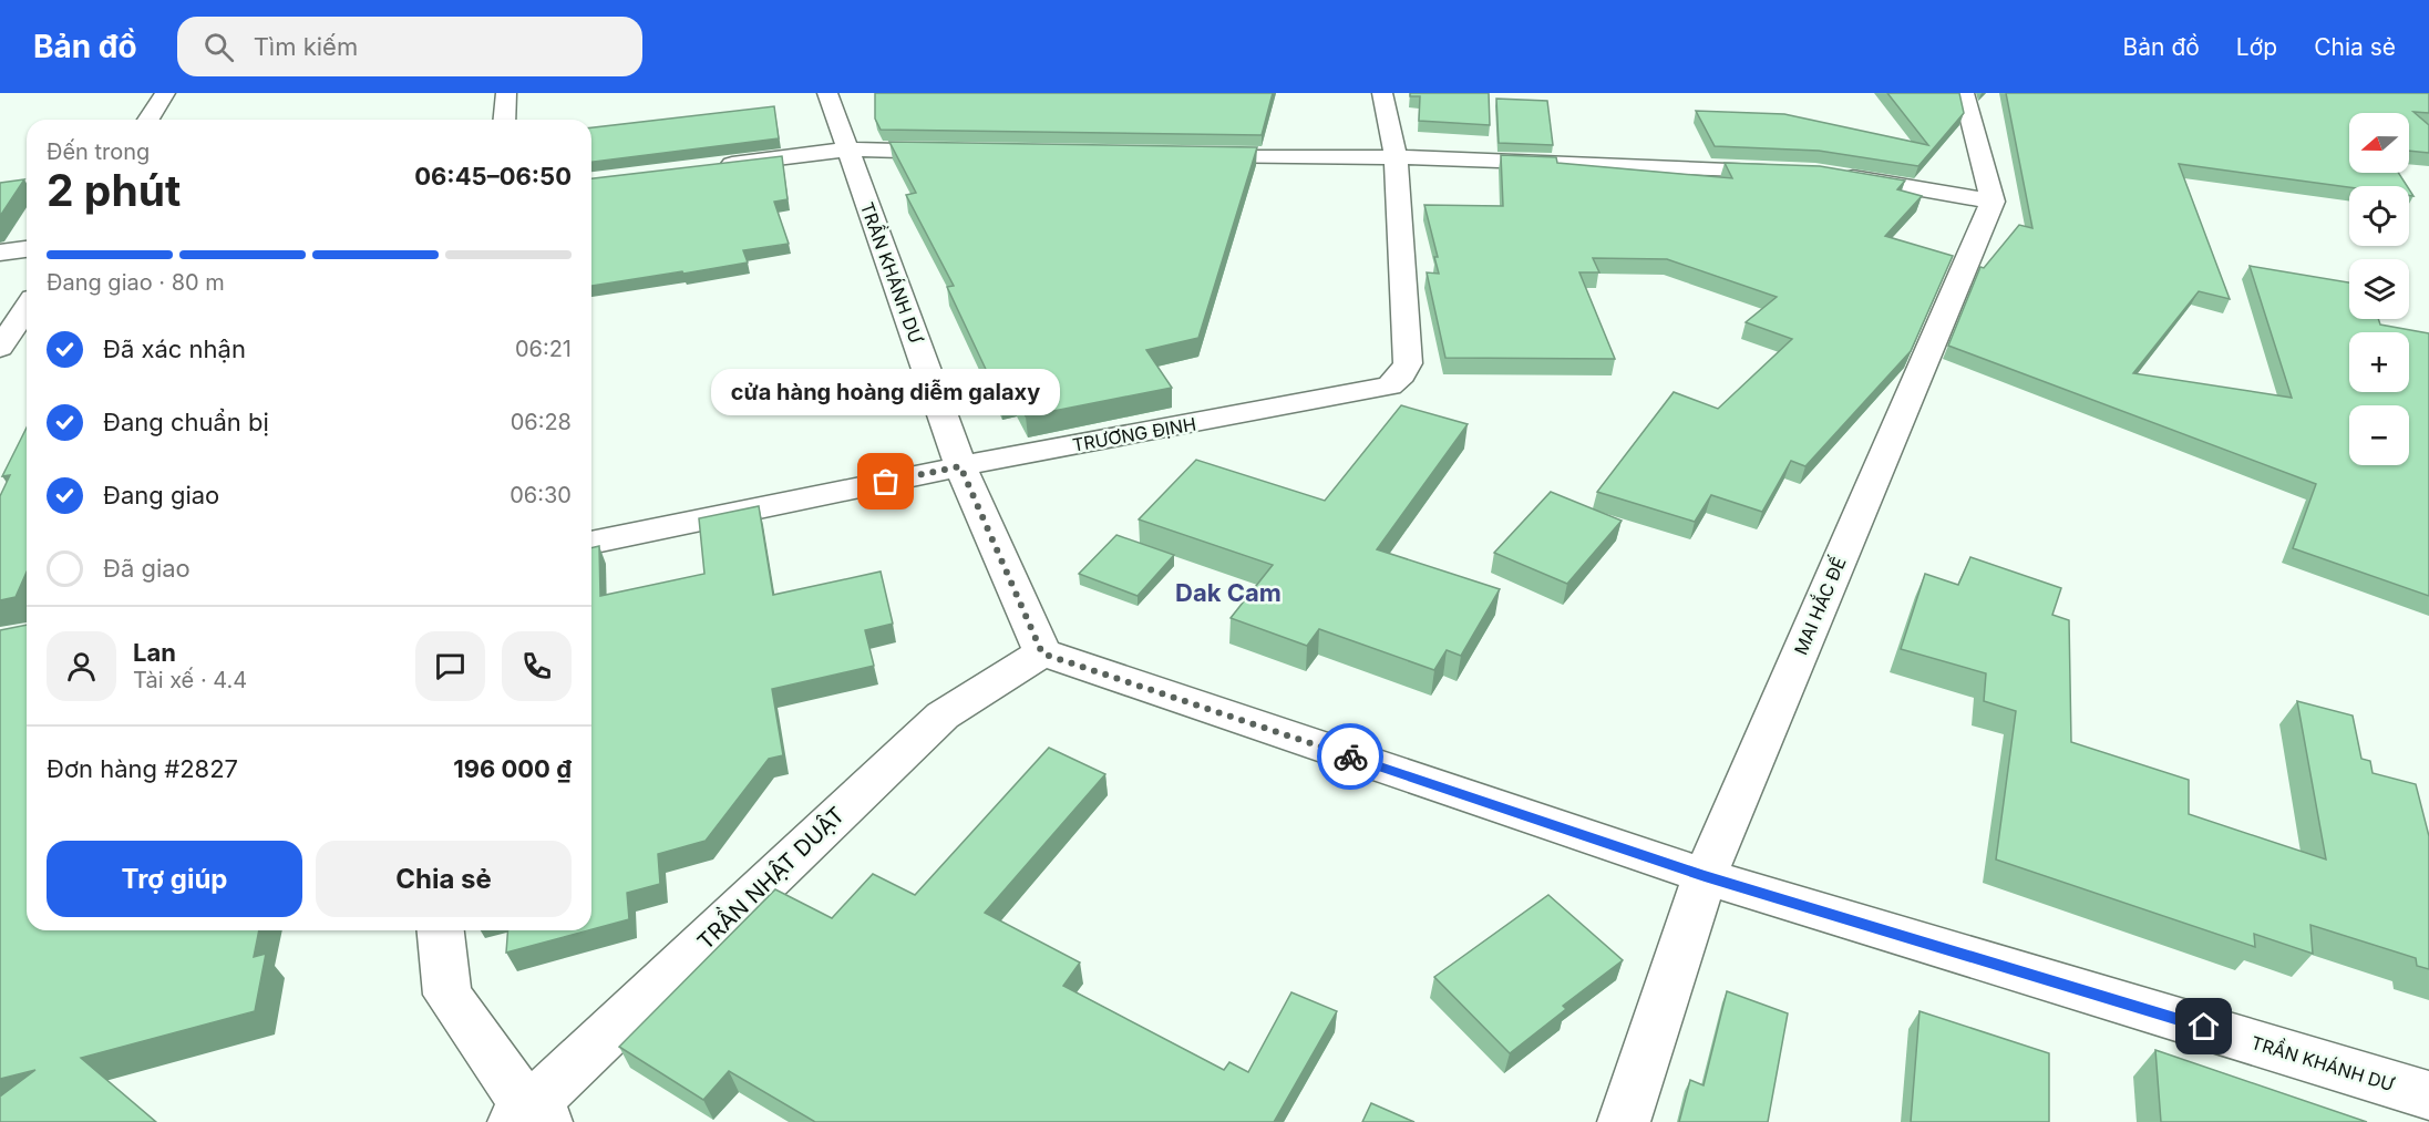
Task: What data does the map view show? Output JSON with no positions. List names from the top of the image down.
{
  "streets": {
    "street": [
      "TRẦN KHÁNH DƯ",
      "TRƯƠNG ĐỊNH",
      "MAI HẮC ĐẾ",
      "TRẦN NHẬT DUẬT"
    ]
  },
  "crossings": [
    ["TRẦN KHÁNH DƯ", "TRƯƠNG ĐỊNH"],
    ["TRẦN KHÁNH DƯ", "MAI HẮC ĐẾ"],
    ["TRẦN KHÁNH DƯ", "TRẦN NHẬT DUẬT"]
  ],
  "districts": ["Dak Cam"],
  "places": ["cửa hàng hoàng diễm galaxy"],
  "north": "left",
  "page": {
    "header": "Bản đồ",
    "search": "Tìm kiếm",
    "nav": ["Bản đồ", "Lớp", "Chia sẻ"],
    "map_buttons": ["+", "−"],
    "heading": ["2 phút", "Đến trong", "06:45–06:50"],
    "panel": [
      "Lan",
      "Tài xế · 4.4",
      "Đơn hàng #2827",
      "196 000 ₫"
    ],
    "bar": "Đang giao · 80 m",
    "list": [
      ["Đã xác nhận", "06:21"],
      ["Đang chuẩn bị", "06:28"],
      ["Đang giao", "06:30"],
      "Đã giao"
    ],
    "bubble": "cửa hàng hoàng diễm galaxy",
    "buttons": ["Trợ giúp", "Chia sẻ"]
  }
}
